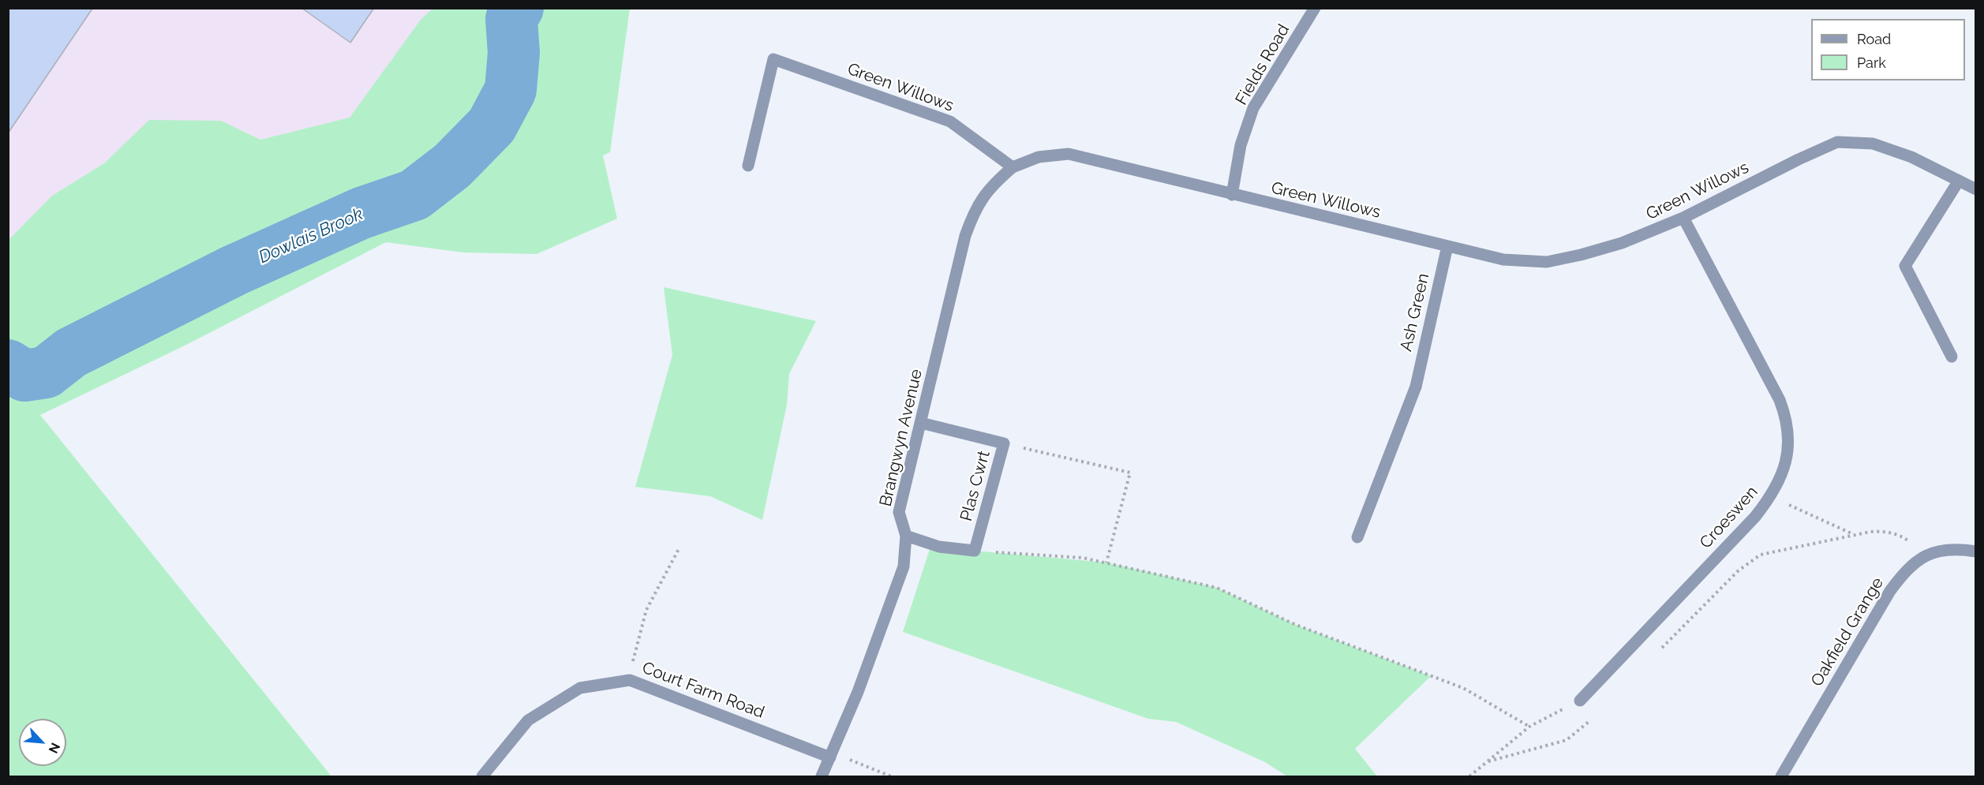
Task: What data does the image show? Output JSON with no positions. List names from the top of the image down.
{
  "streets": {
    "street": [
      "Fields Road",
      "Green Willows",
      "Ash Green",
      "Brangwyn Avenue",
      "Plas Cwrt",
      "Croeswen",
      "Oakfield Grange",
      "Court Farm Road"
    ]
  },
  "crossings": [
    ["Fields Road", "Green Willows"],
    ["Green Willows", "Ash Green"],
    ["Green Willows", "Brangwyn Avenue"],
    ["Green Willows", "Croeswen"],
    ["Brangwyn Avenue", "Plas Cwrt"],
    ["Brangwyn Avenue", "Court Farm Road"]
  ],
  "water": ["Dowlais Brook"],
  "legend": ["Road", "Park"],
  "north": "bottom right"
}
